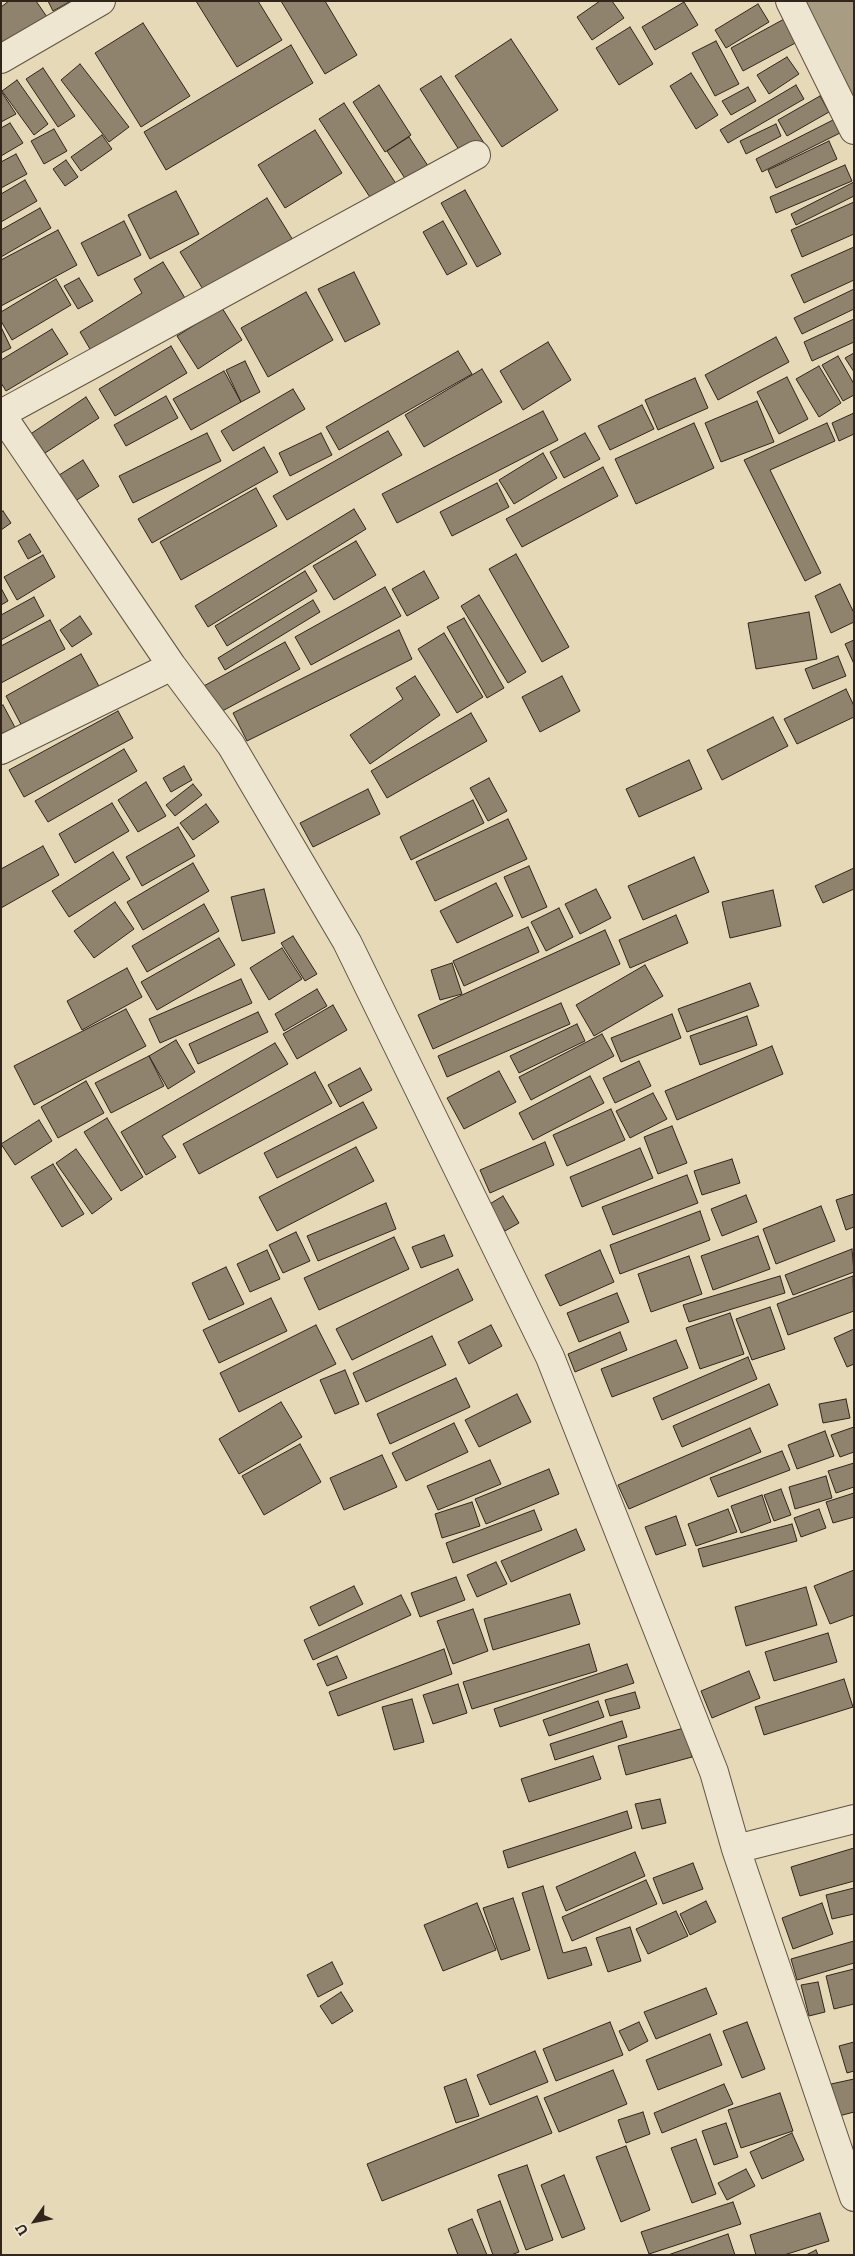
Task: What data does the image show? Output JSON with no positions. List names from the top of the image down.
{
  "north": "bottom left"
}
